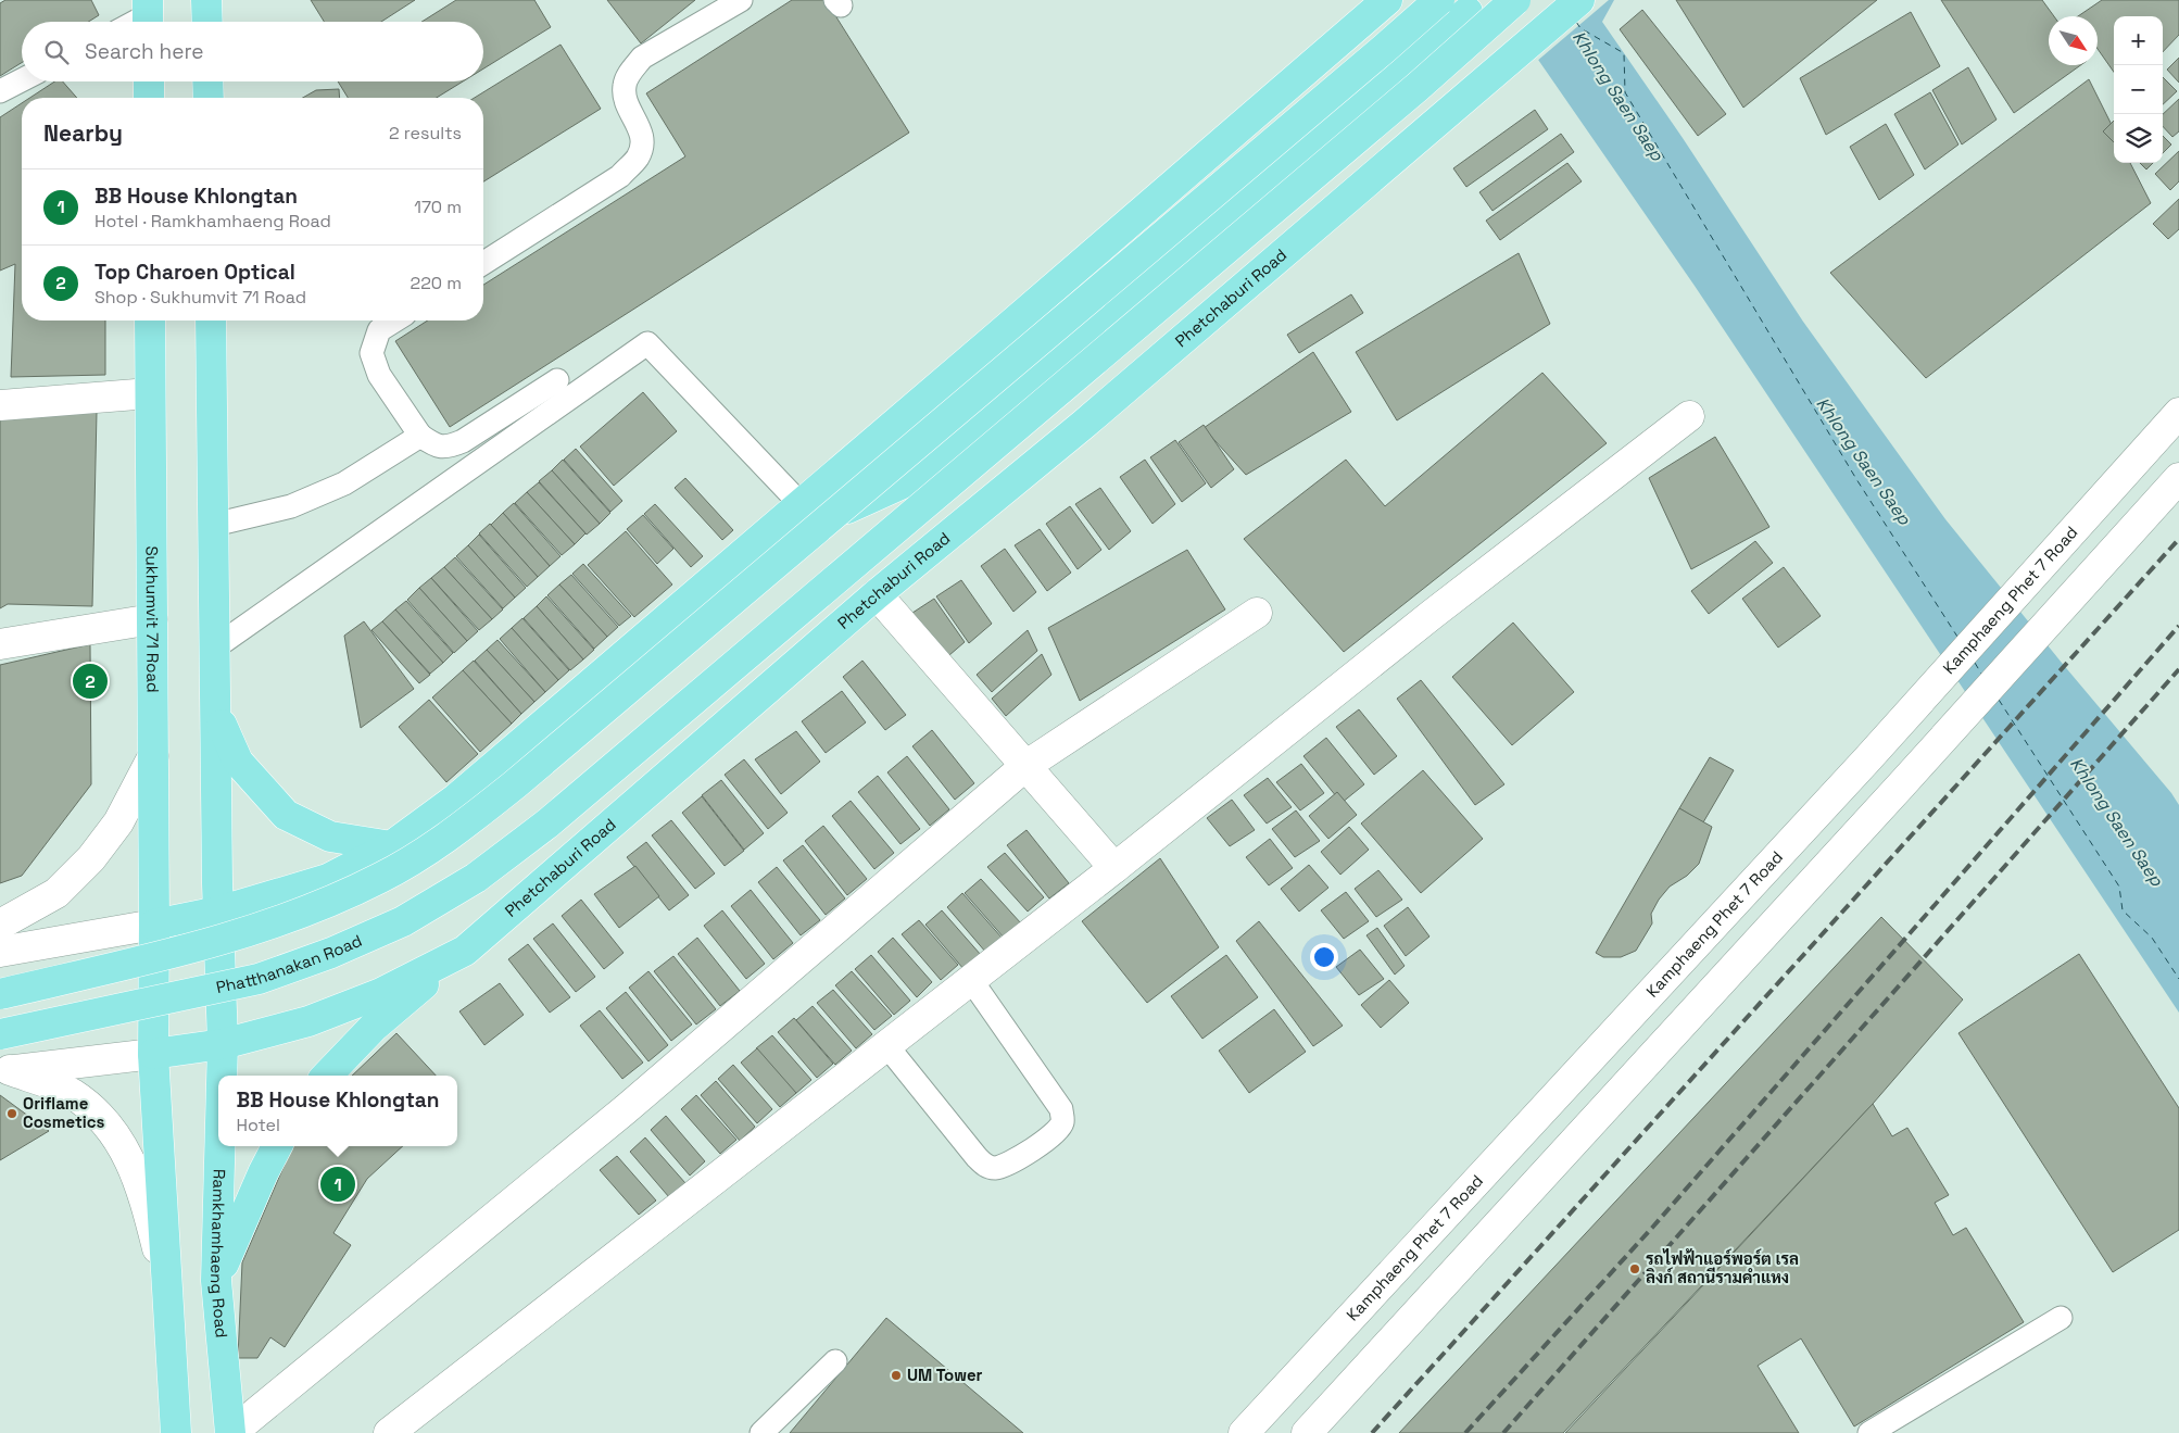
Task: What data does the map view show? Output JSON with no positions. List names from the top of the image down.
{
  "streets": {
    "main road": [
      "Phetchaburi Road",
      "Sukhumvit 71 Road",
      "Phatthanakan Road",
      "Ramkhamhaeng Road"
    ],
    "street": ["Kamphaeng Phet 7 Road"]
  },
  "crossings": [
    ["Phetchaburi Road", "Ramkhamhaeng Road"]
  ],
  "water": ["Khlong Saen Saep"],
  "places": ["Oriflame Cosmetics", "รถไฟฟ้าแอร์พอร์ต เรล ลิงก์ สถานีรามคำแหง", "UM Tower"],
  "north": "bottom right",
  "page": {
    "map_buttons": ["+", "−"],
    "search": "Search here",
    "heading": ["Nearby", "2 results"],
    "list": [
      {
        "mark": "1",
        "name": "BB House Khlongtan",
        "note": "Hotel · Ramkhamhaeng Road",
        "value": "170 m"
      },
      {
        "mark": "2",
        "name": "Top Charoen Optical",
        "note": "Shop · Sukhumvit 71 Road",
        "value": "220 m"
      }
    ],
    "pins": ["2", "1"],
    "popup": ["BB House Khlongtan", "Hotel"]
  }
}
